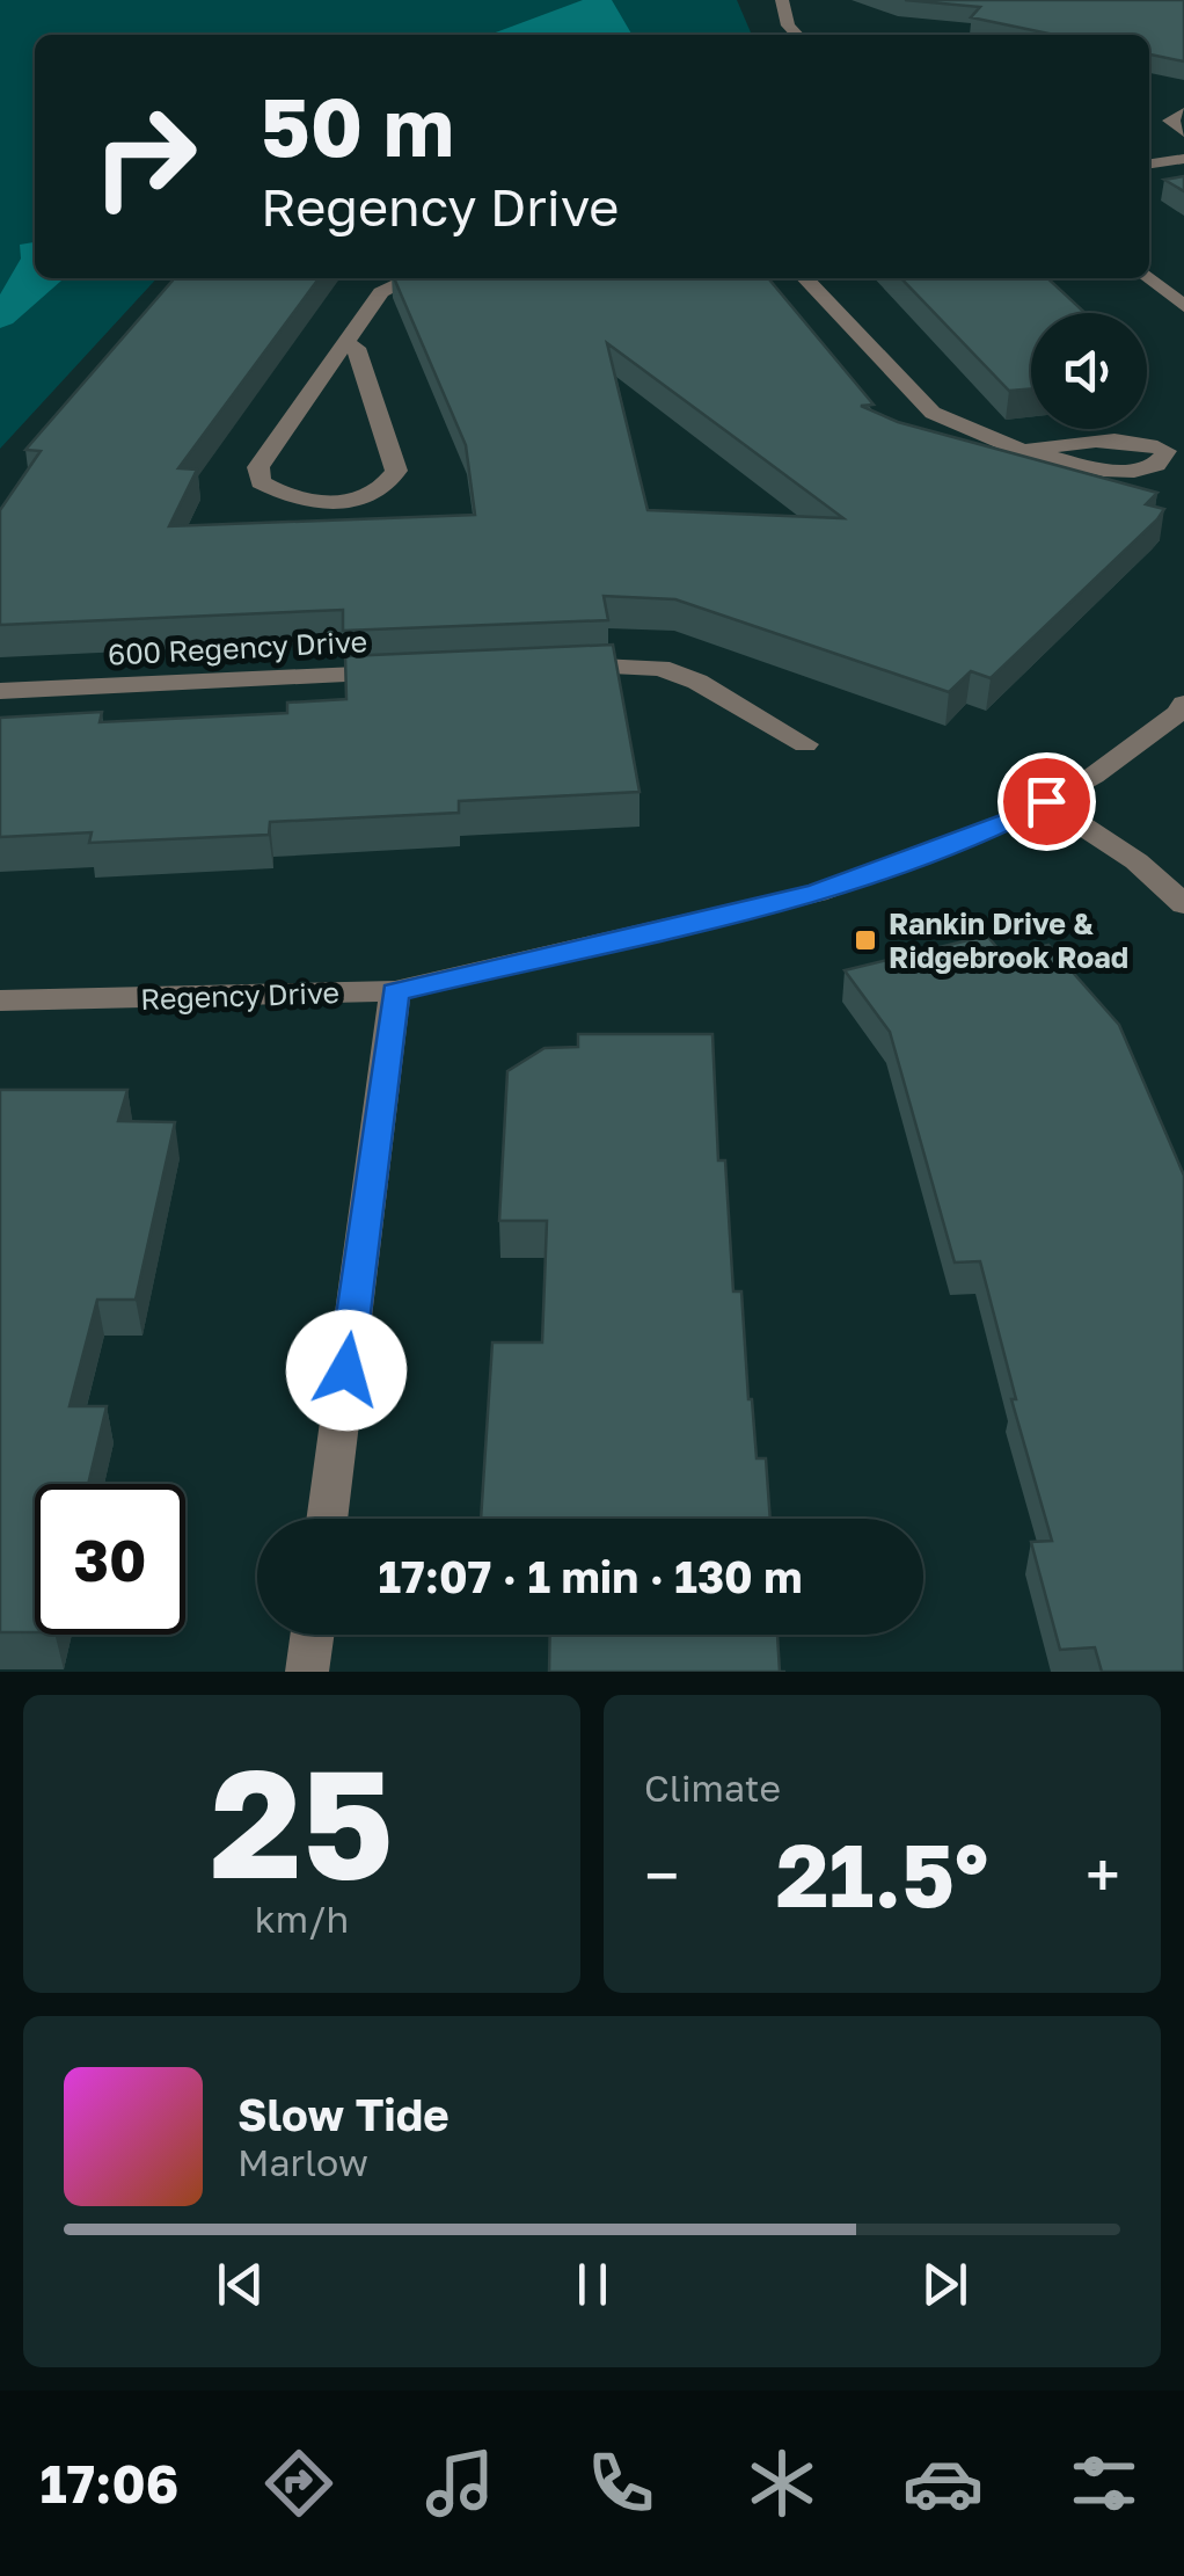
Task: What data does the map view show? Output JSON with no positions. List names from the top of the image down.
{
  "streets": {
    "street": ["600 Regency Drive", "Regency Drive"]
  },
  "places": {
    "transit": ["Rankin Drive & Ridgebrook Road"]
  },
  "page": {
    "turn": ["50 m", "Regency Drive"],
    "limit": "30",
    "trip": "17:07 · 1 min · 130 m",
    "tile": [
      ["25", "km/h"],
      "Climate"
    ],
    "heat": ["−", "21.5°", "+"],
    "song": ["Slow Tide", "Marlow"],
    "tabs": "17:06"
  }
}
